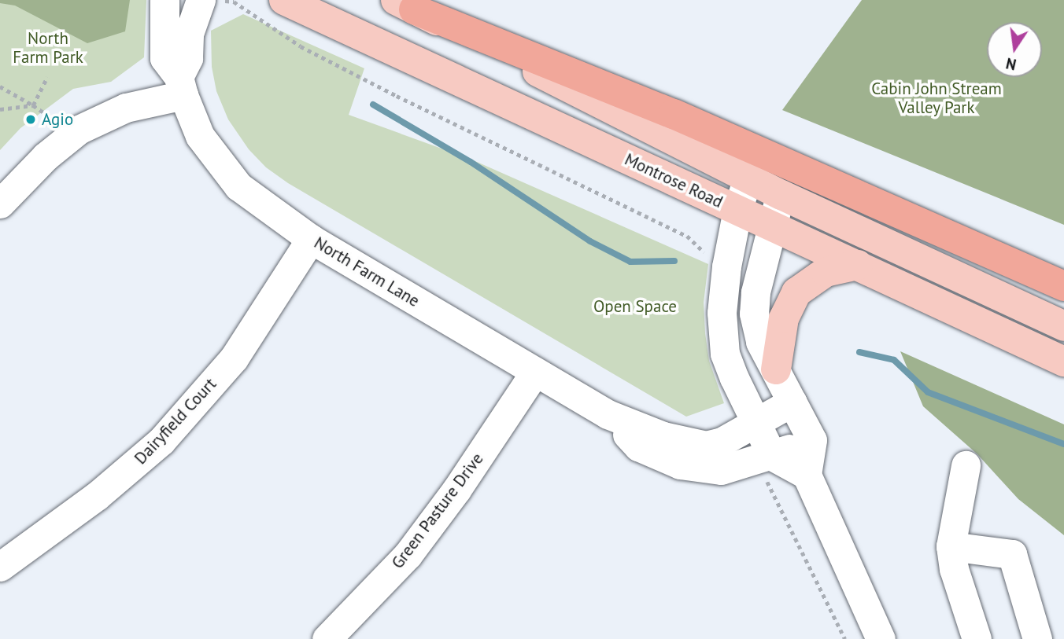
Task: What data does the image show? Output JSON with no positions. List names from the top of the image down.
{
  "streets": {
    "main road": ["Montrose Road"],
    "street": ["North Farm Lane", "Dairyfield Court", "Green Pasture Drive"]
  },
  "crossings": [
    ["North Farm Lane", "Dairyfield Court"],
    ["North Farm Lane", "Green Pasture Drive"]
  ],
  "parks": ["North Farm Park", "Cabin John Stream Valley Park", "Open Space"],
  "places": ["Agio"],
  "north": "bottom"
}
